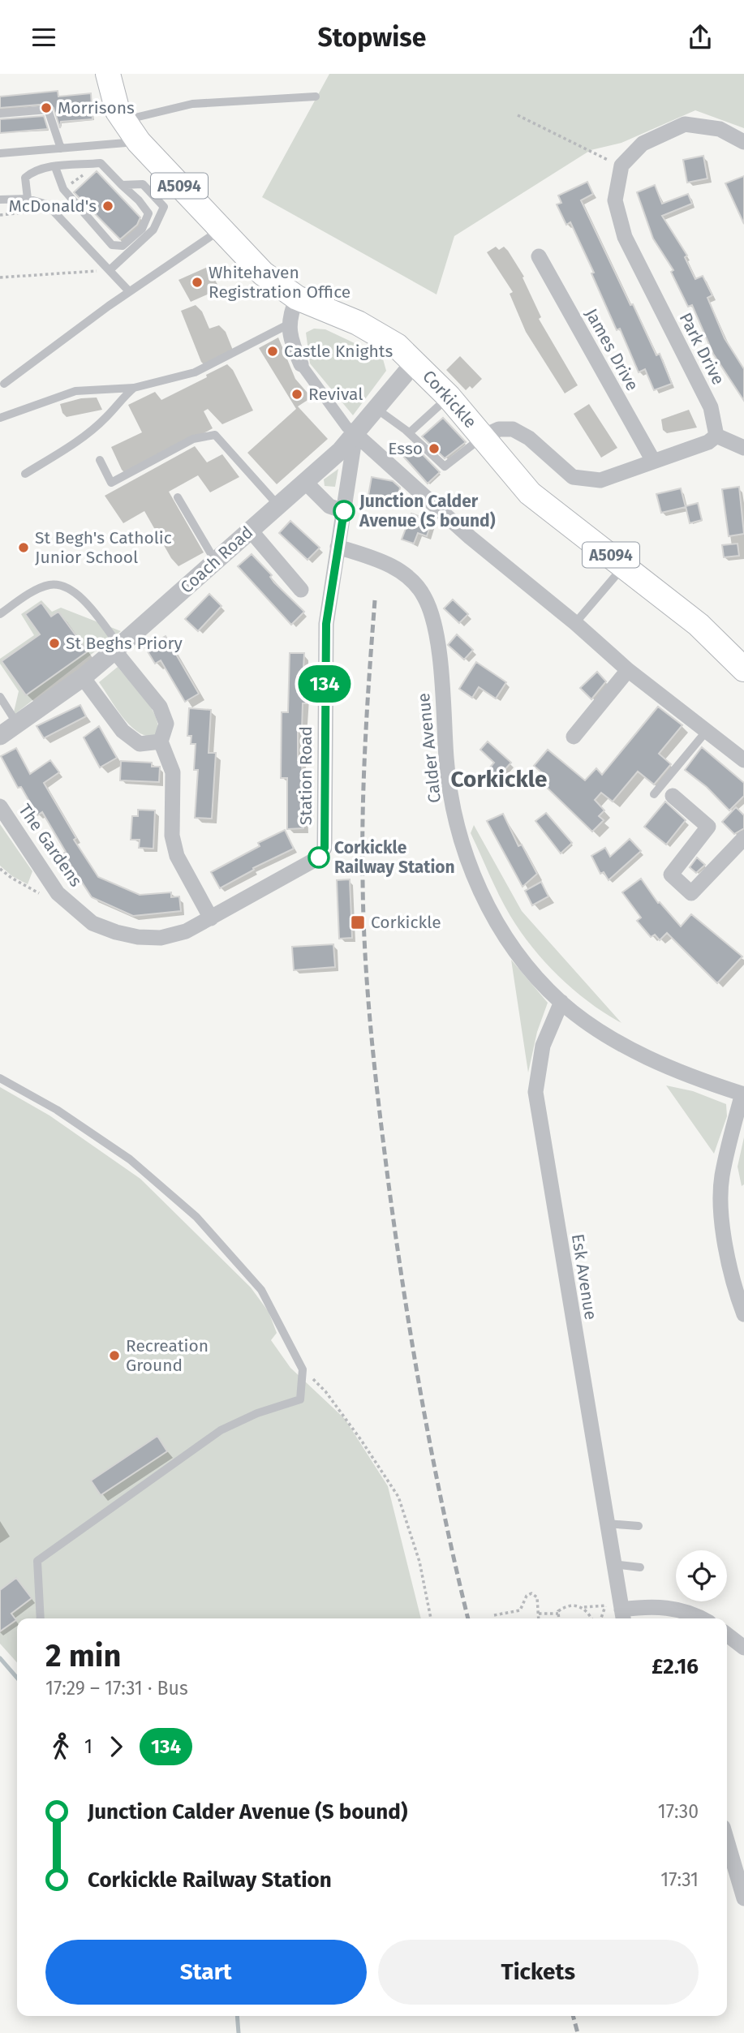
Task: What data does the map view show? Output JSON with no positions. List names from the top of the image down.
{
  "streets": {
    "main road": ["A5094", "Corkickle"],
    "street": [
      "Park Drive",
      "James Drive",
      "Coach Road",
      "Calder Avenue",
      "Station Road",
      "The Gardens",
      "Esk Avenue"
    ]
  },
  "crossings": [
    ["A5094", "Corkickle"],
    ["A5094", "Coach Road"],
    ["Corkickle", "Coach Road"],
    ["Coach Road", "Station Road"],
    ["Calder Avenue", "Station Road"],
    ["Calder Avenue", "Esk Avenue"],
    ["Station Road", "The Gardens"]
  ],
  "districts": ["Corkickle"],
  "places": {
    "other": [
      "Morrisons",
      "McDonald's",
      "Whitehaven Registration Office",
      "Castle Knights",
      "Revival",
      "Esso",
      "Junction Calder Avenue (S bound)",
      "St Begh's Catholic Junior School",
      "St Beghs Priory",
      "Corkickle Railway Station",
      "Recreation Ground"
    ],
    "transit": ["Corkickle"]
  },
  "lines": ["bus line 134"],
  "page": {
    "header": "Stopwise",
    "on_map": "134",
    "heading": ["2 min", "17:29 – 17:31 · Bus", "£2.16"],
    "legs": ["1", "134"],
    "list": [
      {
        "name": "Junction Calder Avenue (S bound)",
        "value": "17:30"
      },
      {
        "name": "Corkickle Railway Station",
        "value": "17:31"
      }
    ],
    "buttons": ["Start", "Tickets"]
  }
}
